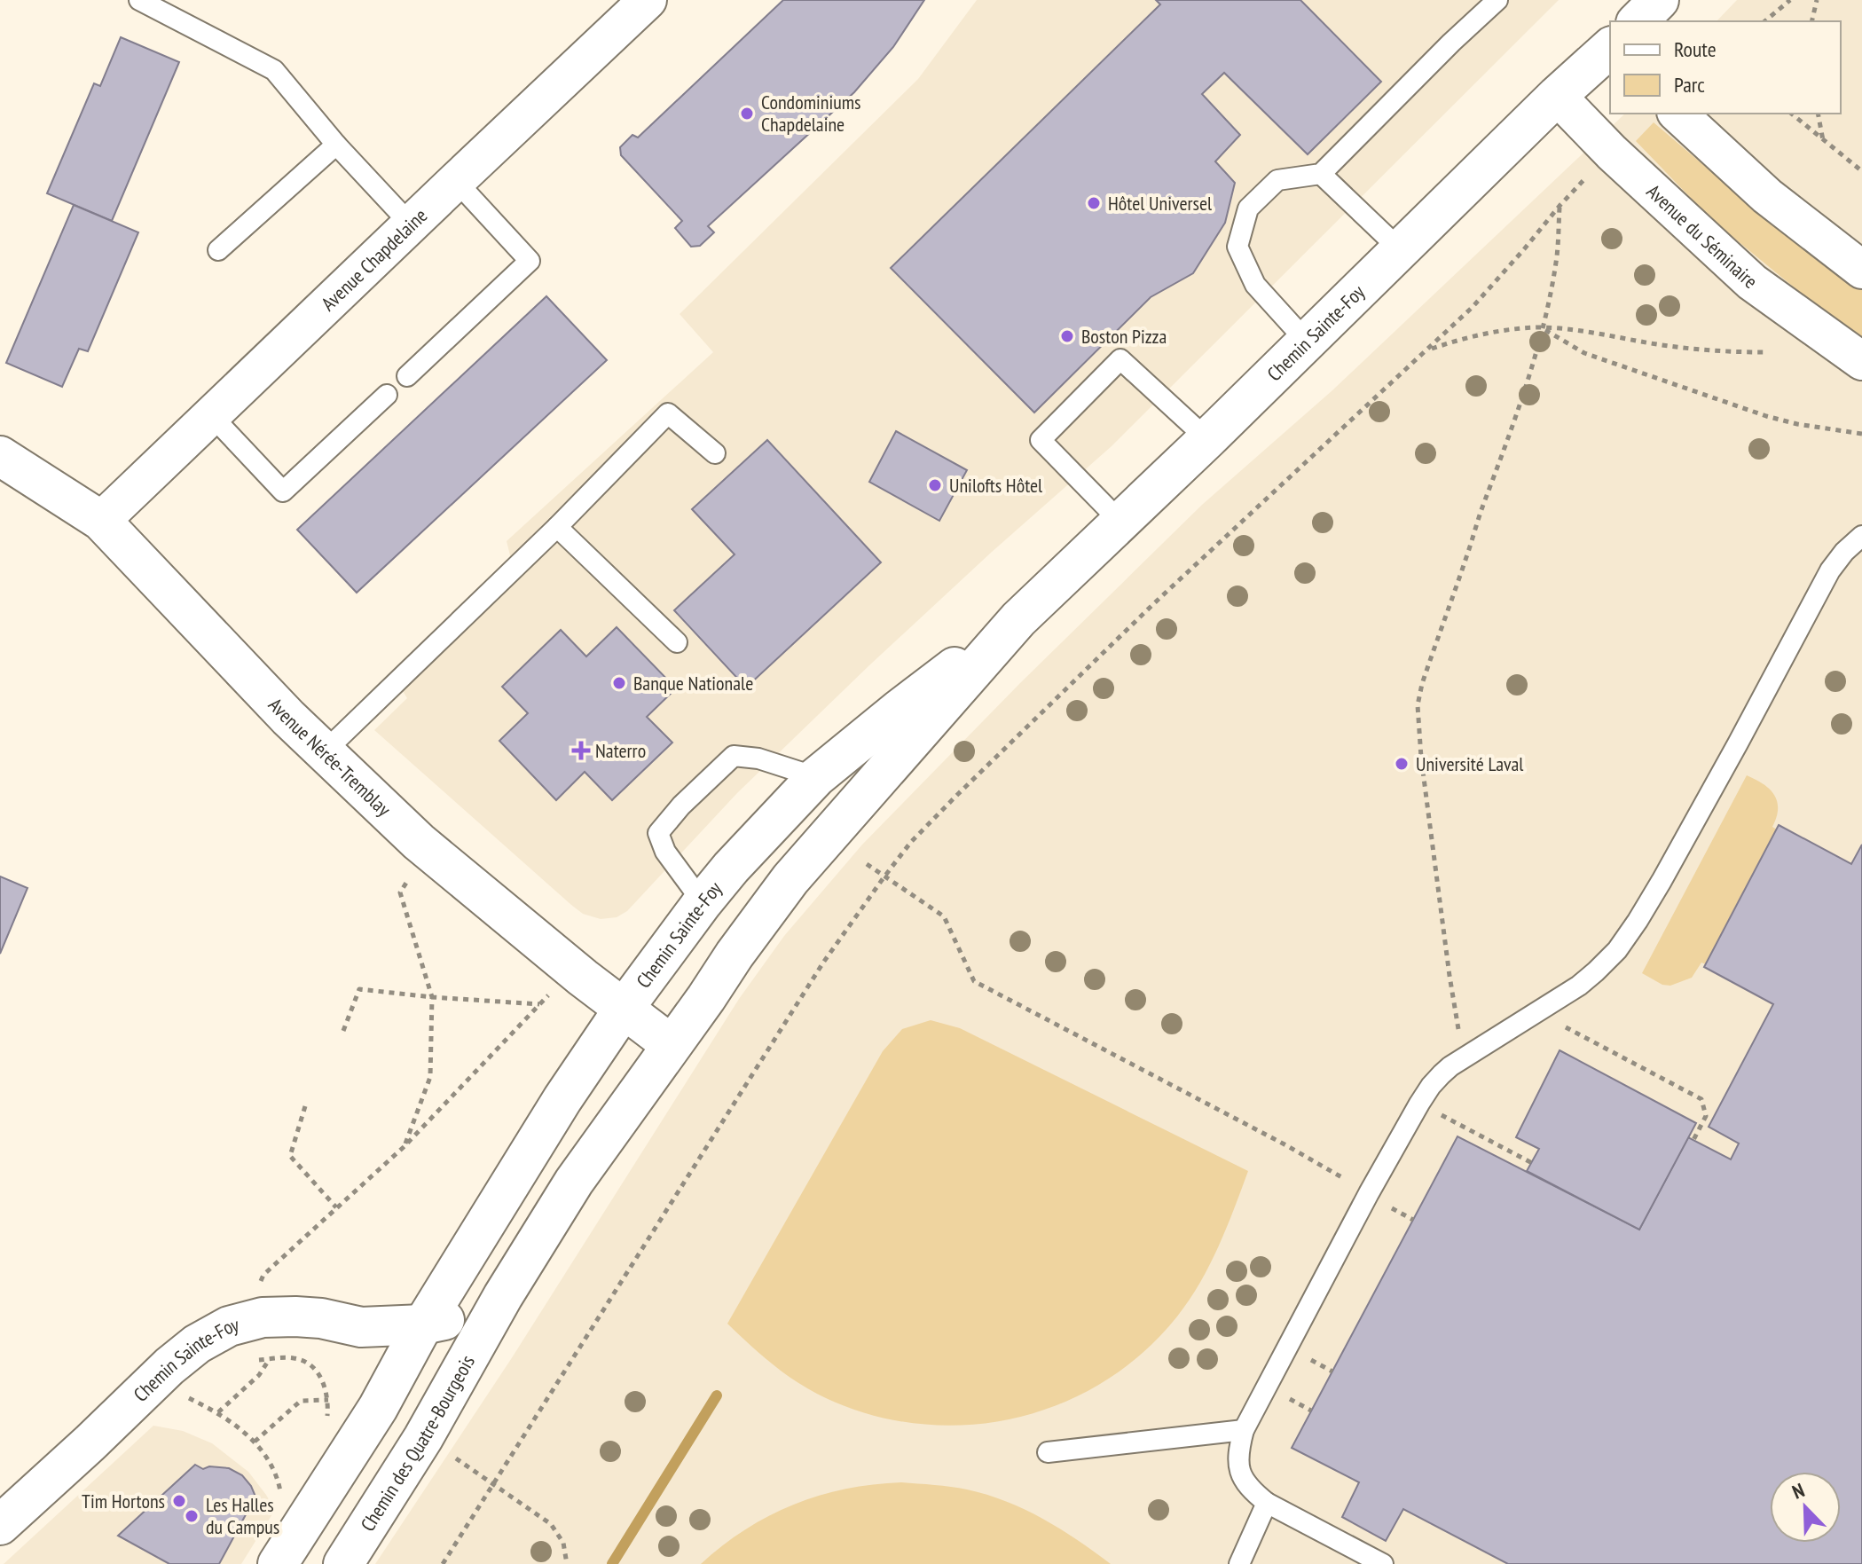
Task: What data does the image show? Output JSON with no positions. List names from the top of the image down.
{
  "streets": {
    "main road": ["Chemin Sainte-Foy", "Avenue Nérée-Tremblay", "Chemin des Quatre-Bourgeois"],
    "street": ["Avenue du Séminaire", "Avenue Chapdelaine"]
  },
  "crossings": [
    ["Avenue du Séminaire", "Chemin Sainte-Foy"],
    ["Avenue Chapdelaine", "Avenue Nérée-Tremblay"],
    ["Chemin Sainte-Foy", "Avenue Nérée-Tremblay"],
    ["Chemin Sainte-Foy", "Chemin des Quatre-Bourgeois"]
  ],
  "places": {
    "other": [
      "Condominiums Chapdelaine",
      "Hôtel Universel",
      "Boston Pizza",
      "Unilofts Hôtel",
      "Banque Nationale",
      "Université Laval",
      "Tim Hortons",
      "Les Halles du Campus"
    ],
    "health": ["Naterro"]
  },
  "legend": ["Route", "Parc"],
  "north": "top left"
}
